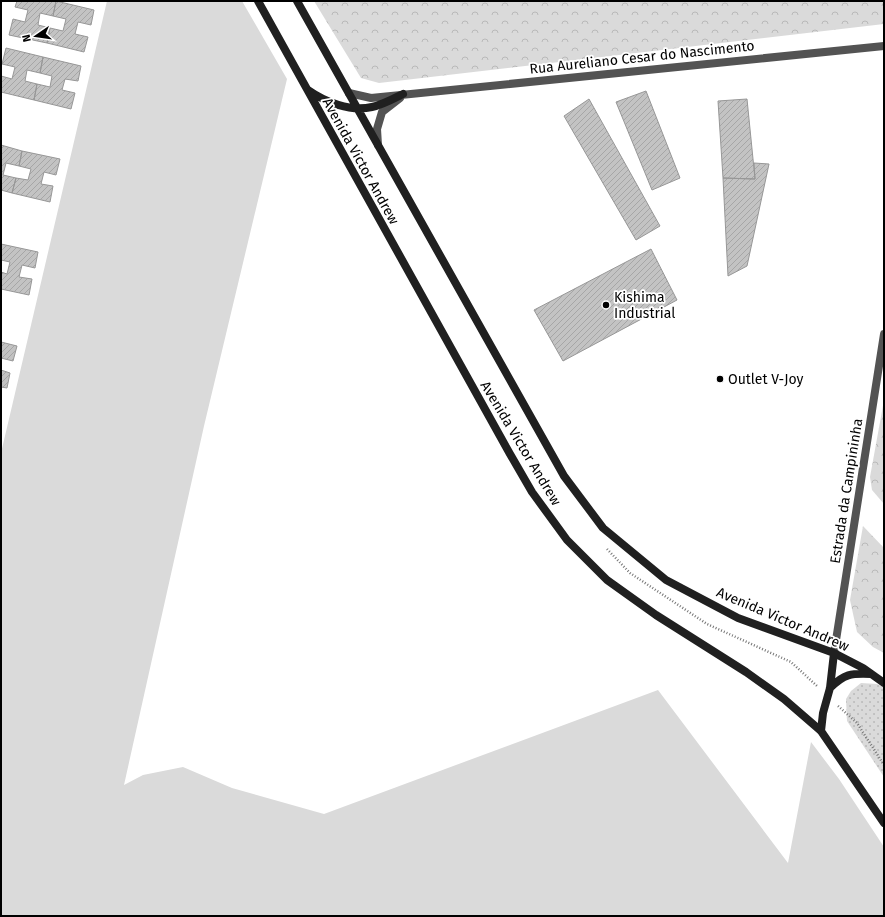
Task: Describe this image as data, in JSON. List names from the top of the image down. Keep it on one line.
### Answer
{"streets":{"main road":["Avenida Victor Andrew"],"street":["Rua Aureliano Cesar do Nascimento","Estrada da Campininha"]},"crossings":[["Rua Aureliano Cesar do Nascimento","Avenida Victor Andrew"],["Avenida Victor Andrew","Estrada da Campininha"]],"places":["Kishima Industrial","Outlet V-Joy"],"north":"left"}
